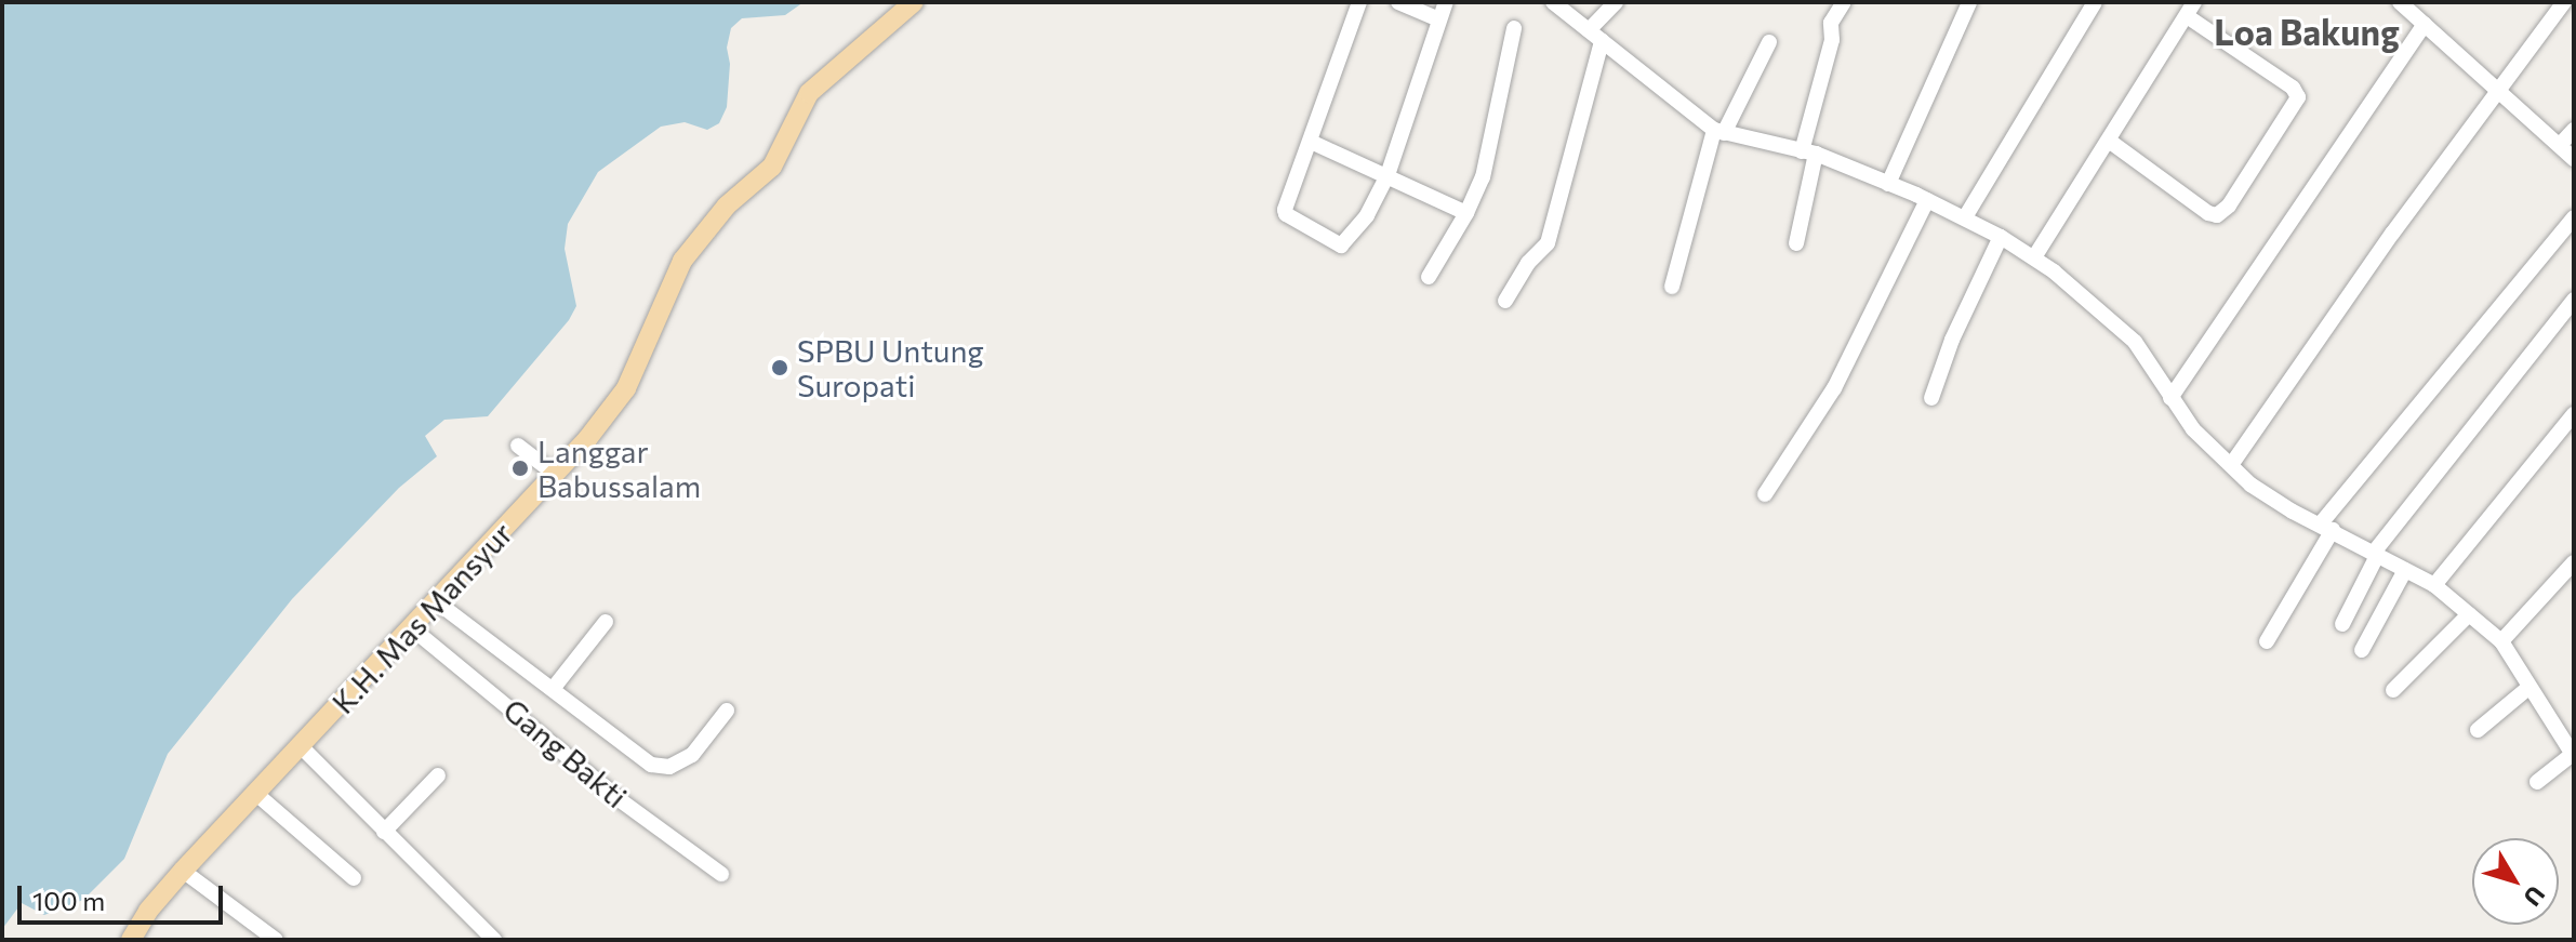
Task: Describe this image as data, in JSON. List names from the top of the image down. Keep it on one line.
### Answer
{"streets":{"main road":["K.H. Mas Mansyur"],"street":["Gang Bakti"]},"crossings":[["K.H. Mas Mansyur","Gang Bakti"]],"districts":["Loa Bakung"],"places":["SPBU Untung Suropati","Langgar Babussalam"],"scale_bar":"100 m","north":"bottom right"}
